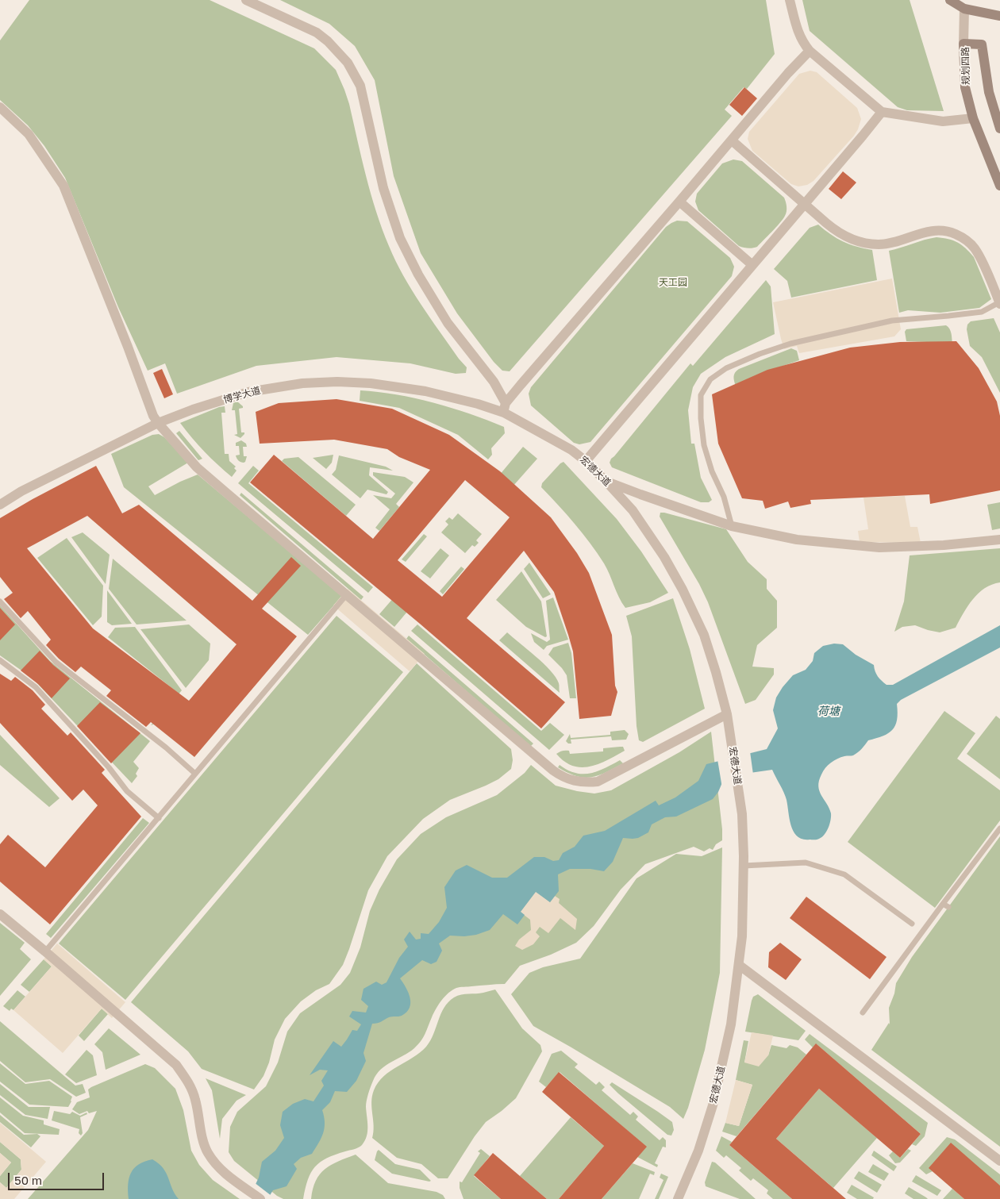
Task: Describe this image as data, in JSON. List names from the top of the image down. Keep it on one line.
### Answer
{"streets":{"main road":["规划四路"],"street":["博学大道","宏德大道"]},"crossings":[["博学大道","宏德大道"]],"water":["荷塘"],"parks":["天工园"],"scale_bar":"50 m"}
